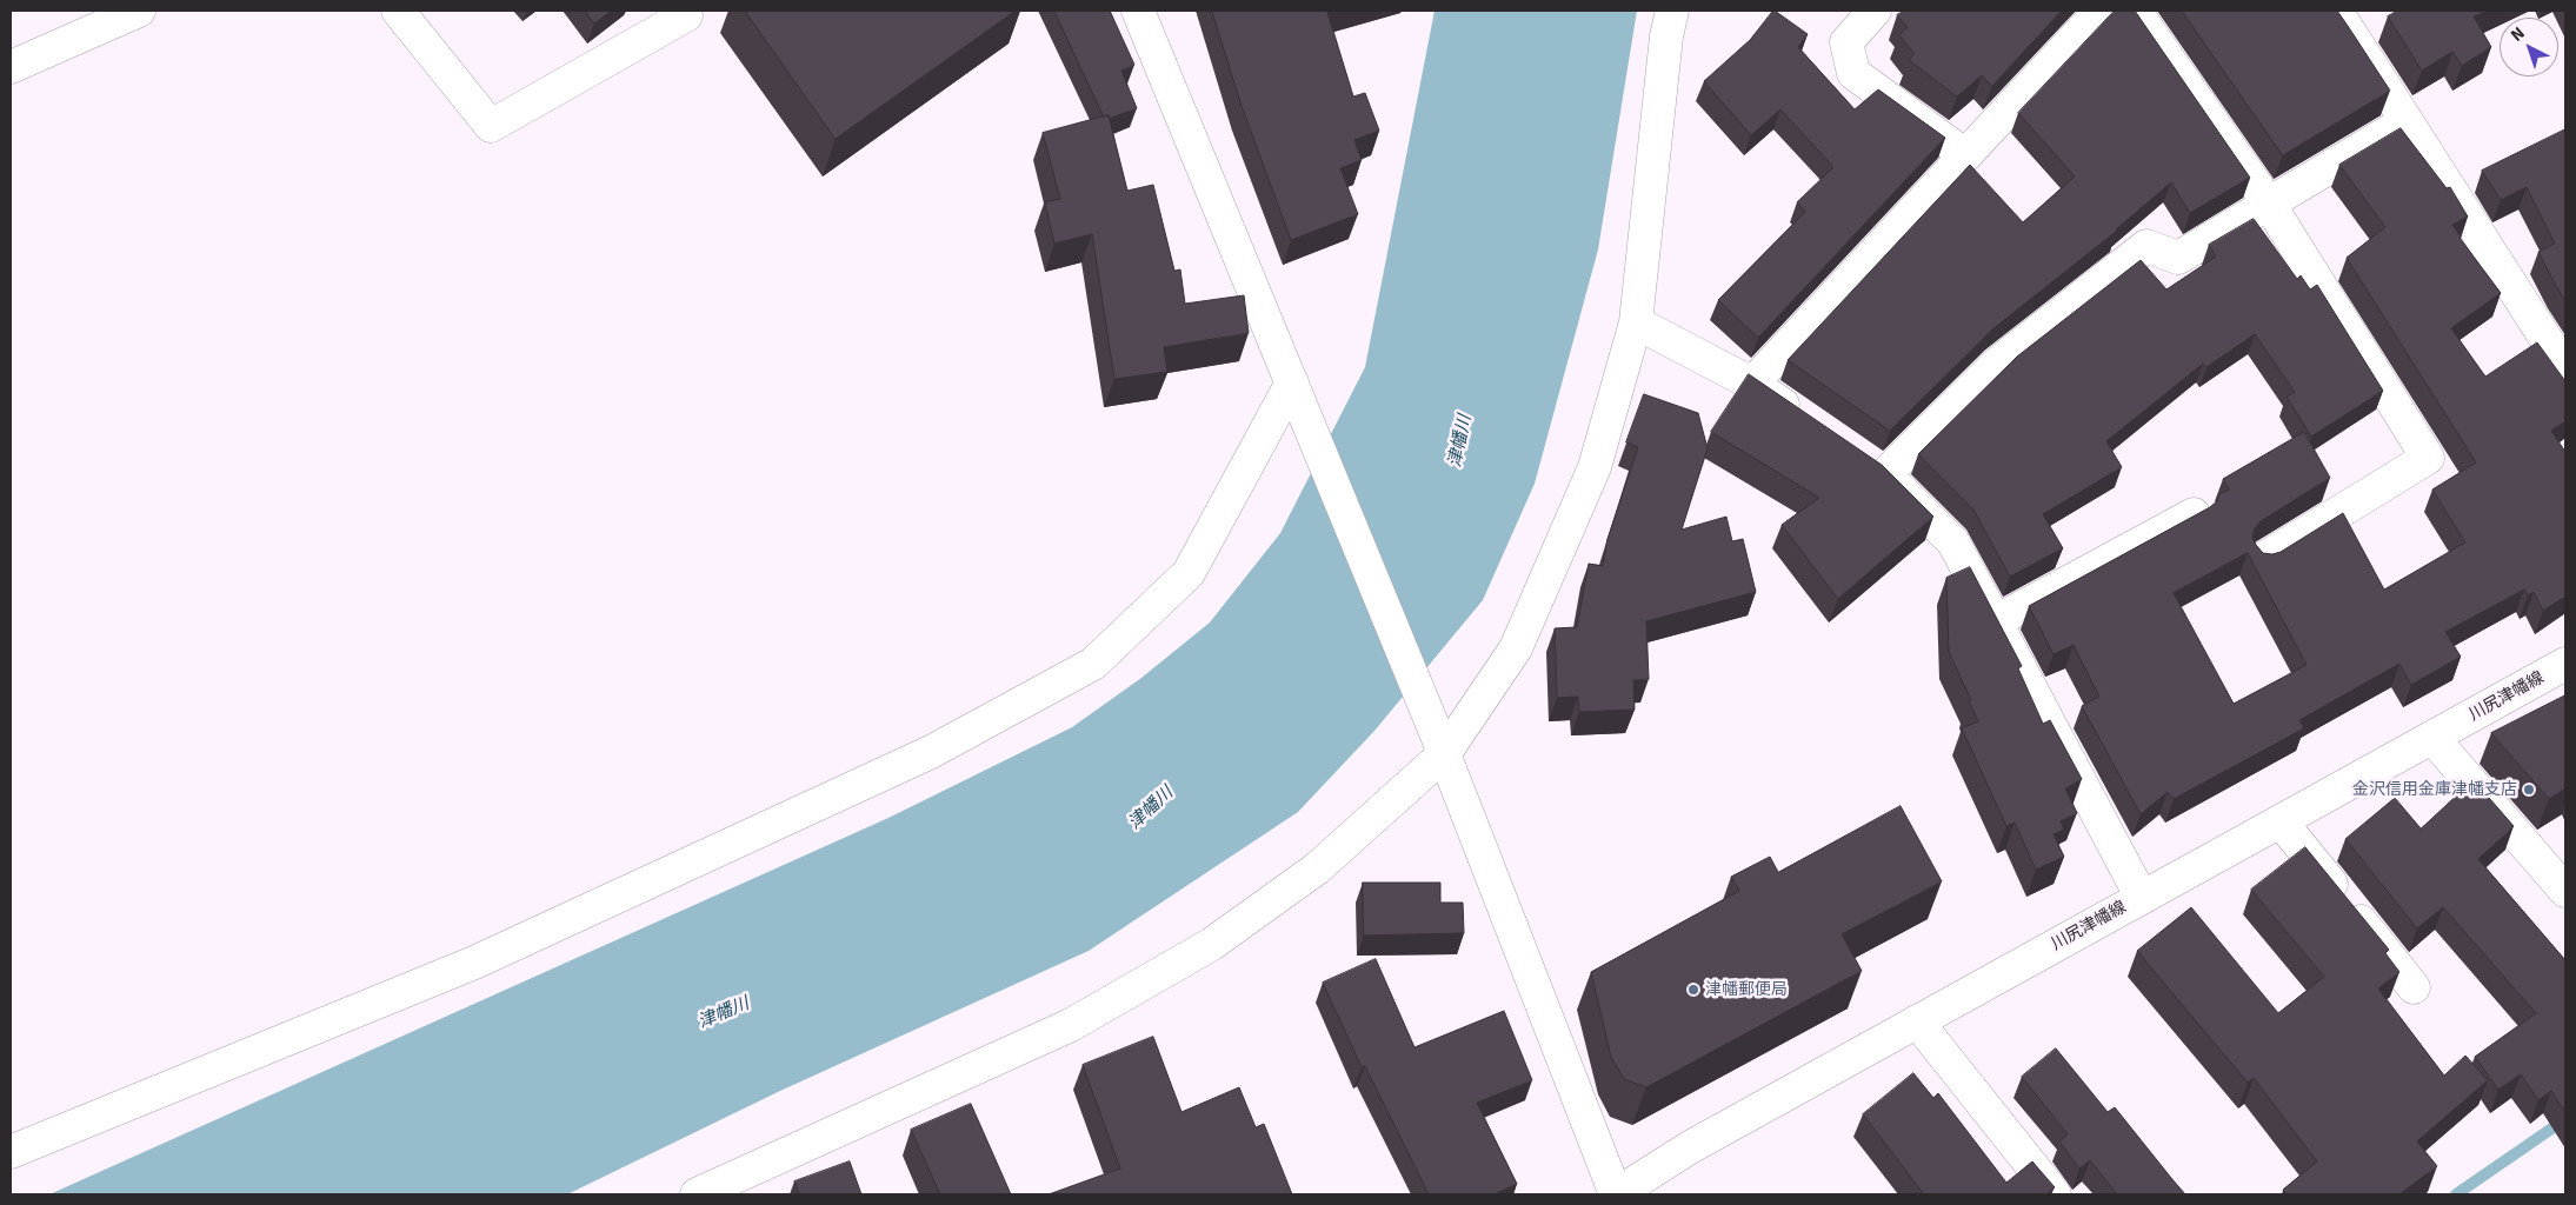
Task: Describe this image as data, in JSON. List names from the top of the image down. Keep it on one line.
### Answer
{"streets":{"street":["川尻津幡線"]},"water":["津幡川"],"places":["金沢信用金庫津幡支店","津幡郵便局"],"north":"top left"}
